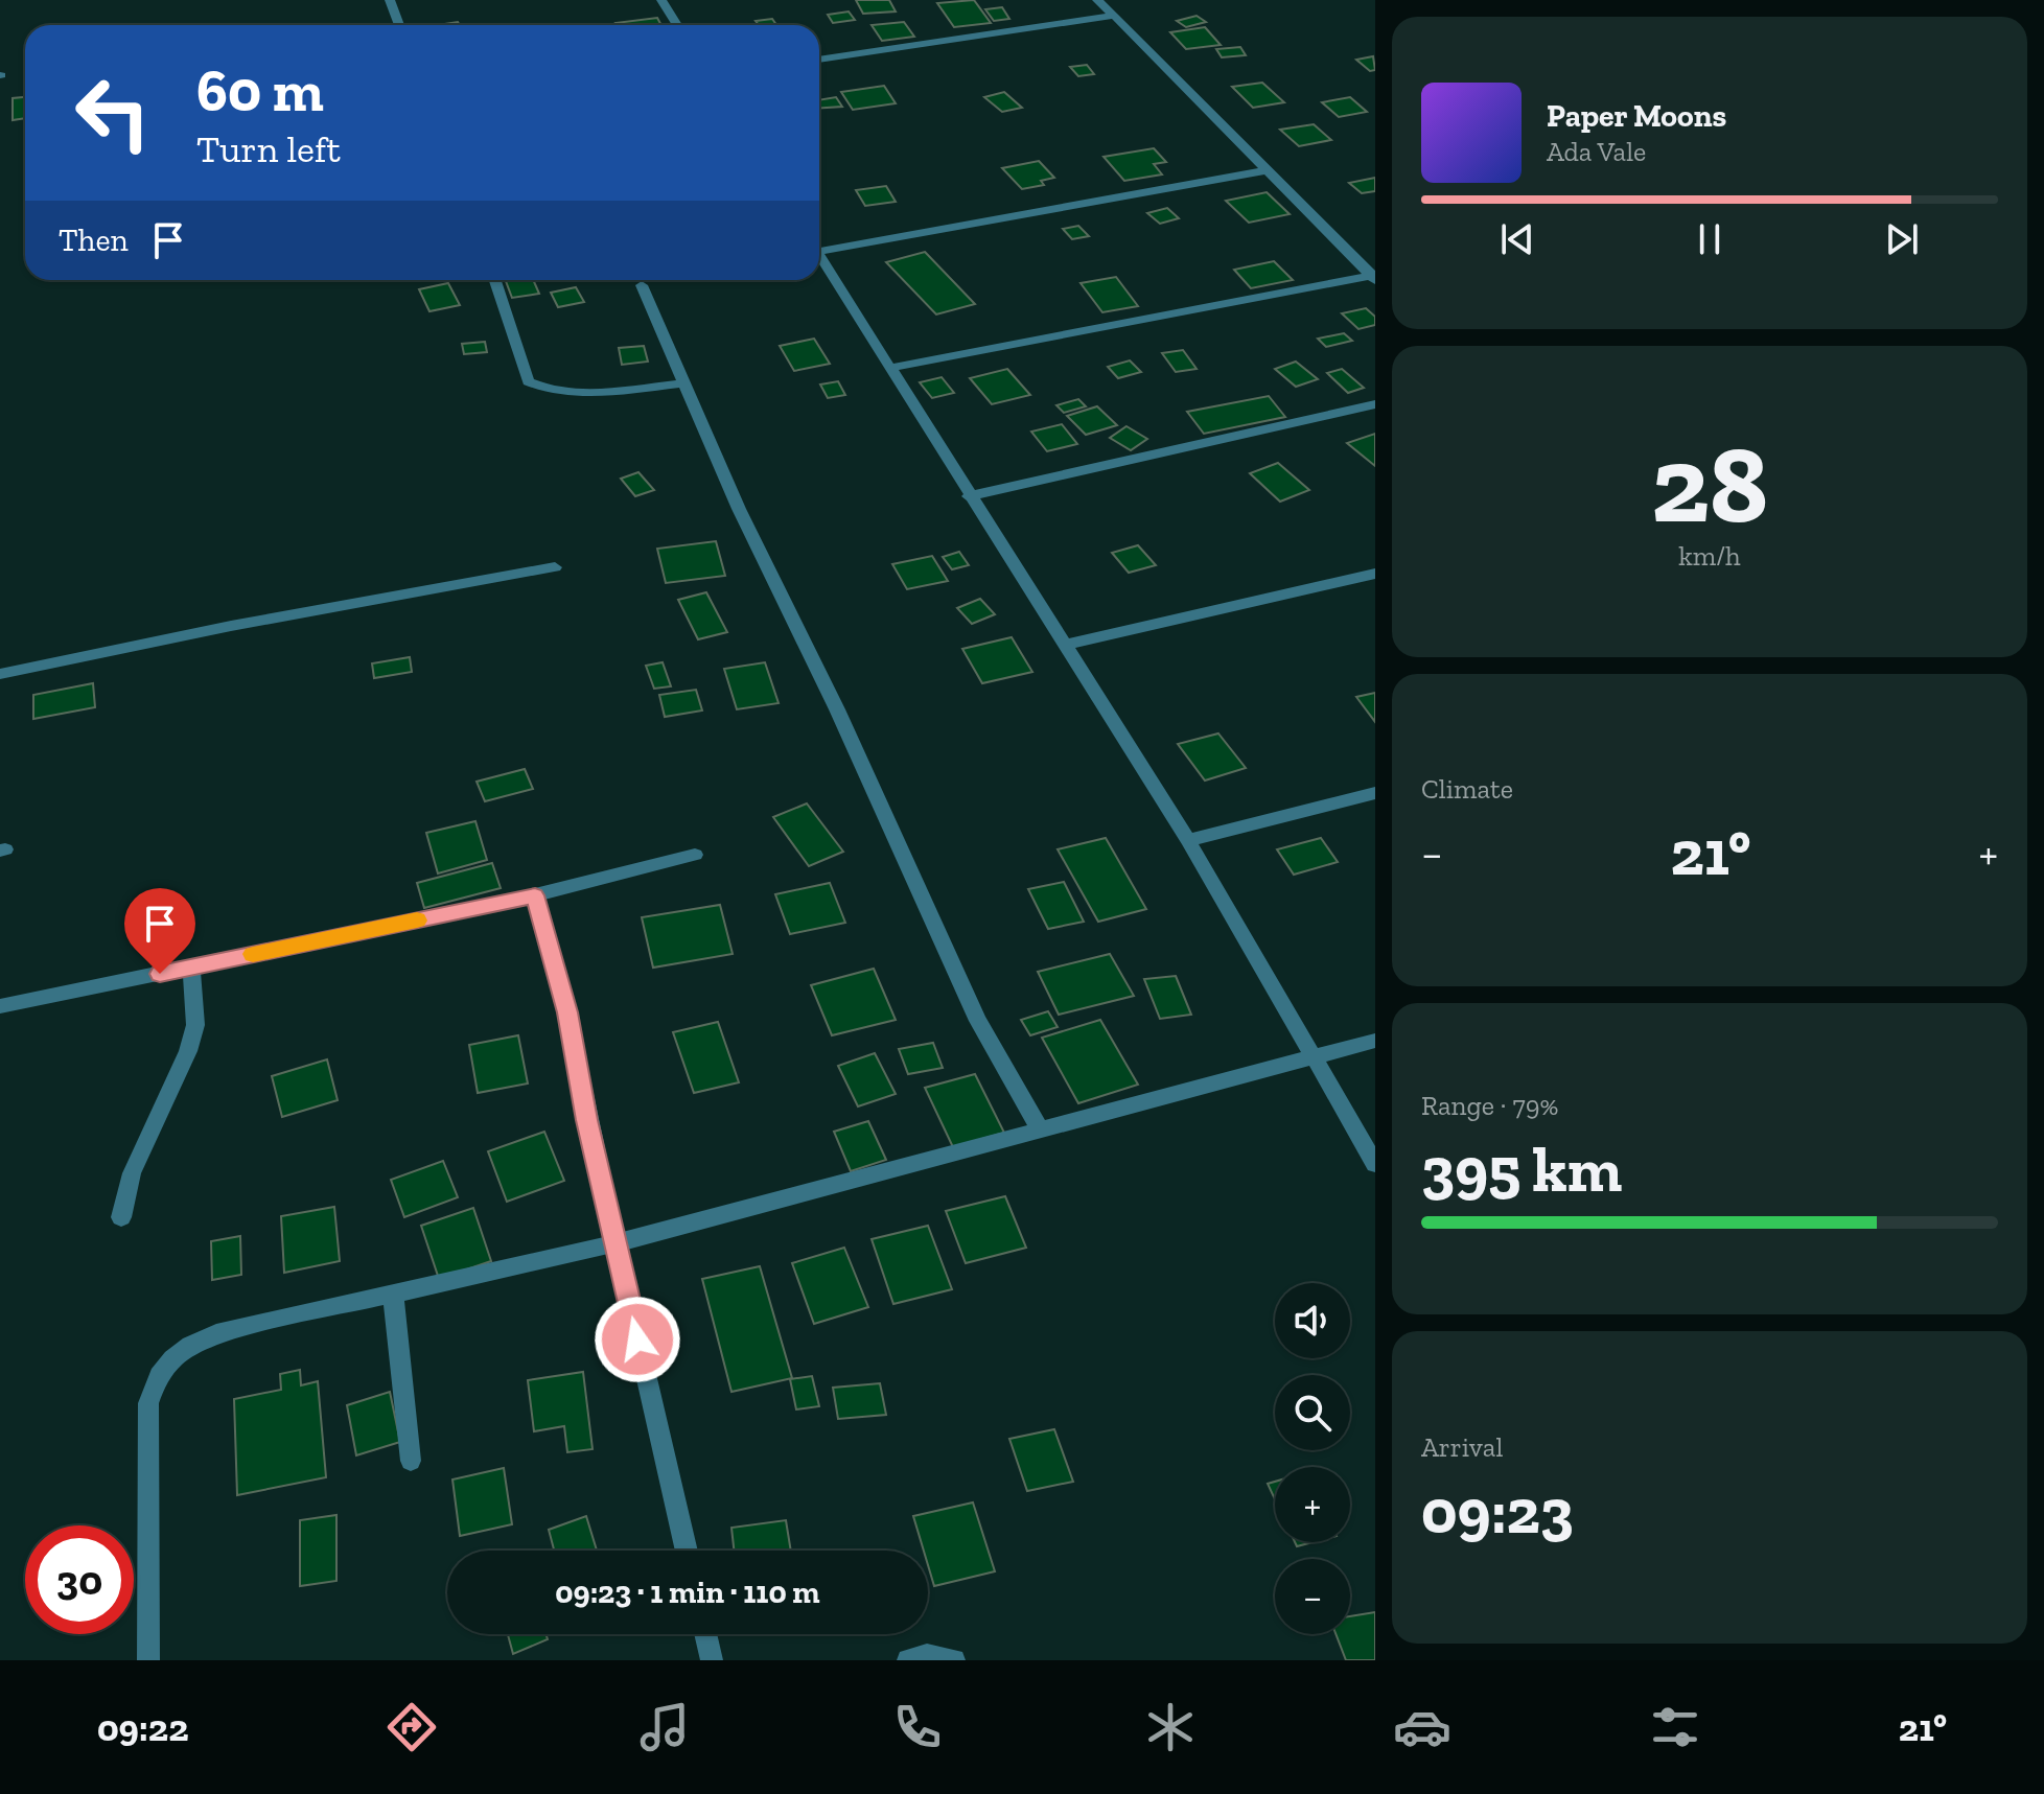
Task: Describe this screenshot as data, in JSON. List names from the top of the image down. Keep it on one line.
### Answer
{"page":{"turn":["60 m","Turn left"],"song":["Paper Moons","Ada Vale"],"then":"Then","tile":[["28","km/h"],"Climate",["Range · 79%","395 km"],["Arrival","09:23"]],"heat":["−","21°","+"],"map_buttons":["+","−"],"limit":"30","trip":"09:23 · 1 min · 110 m","tabs":["09:22","21°"]}}
